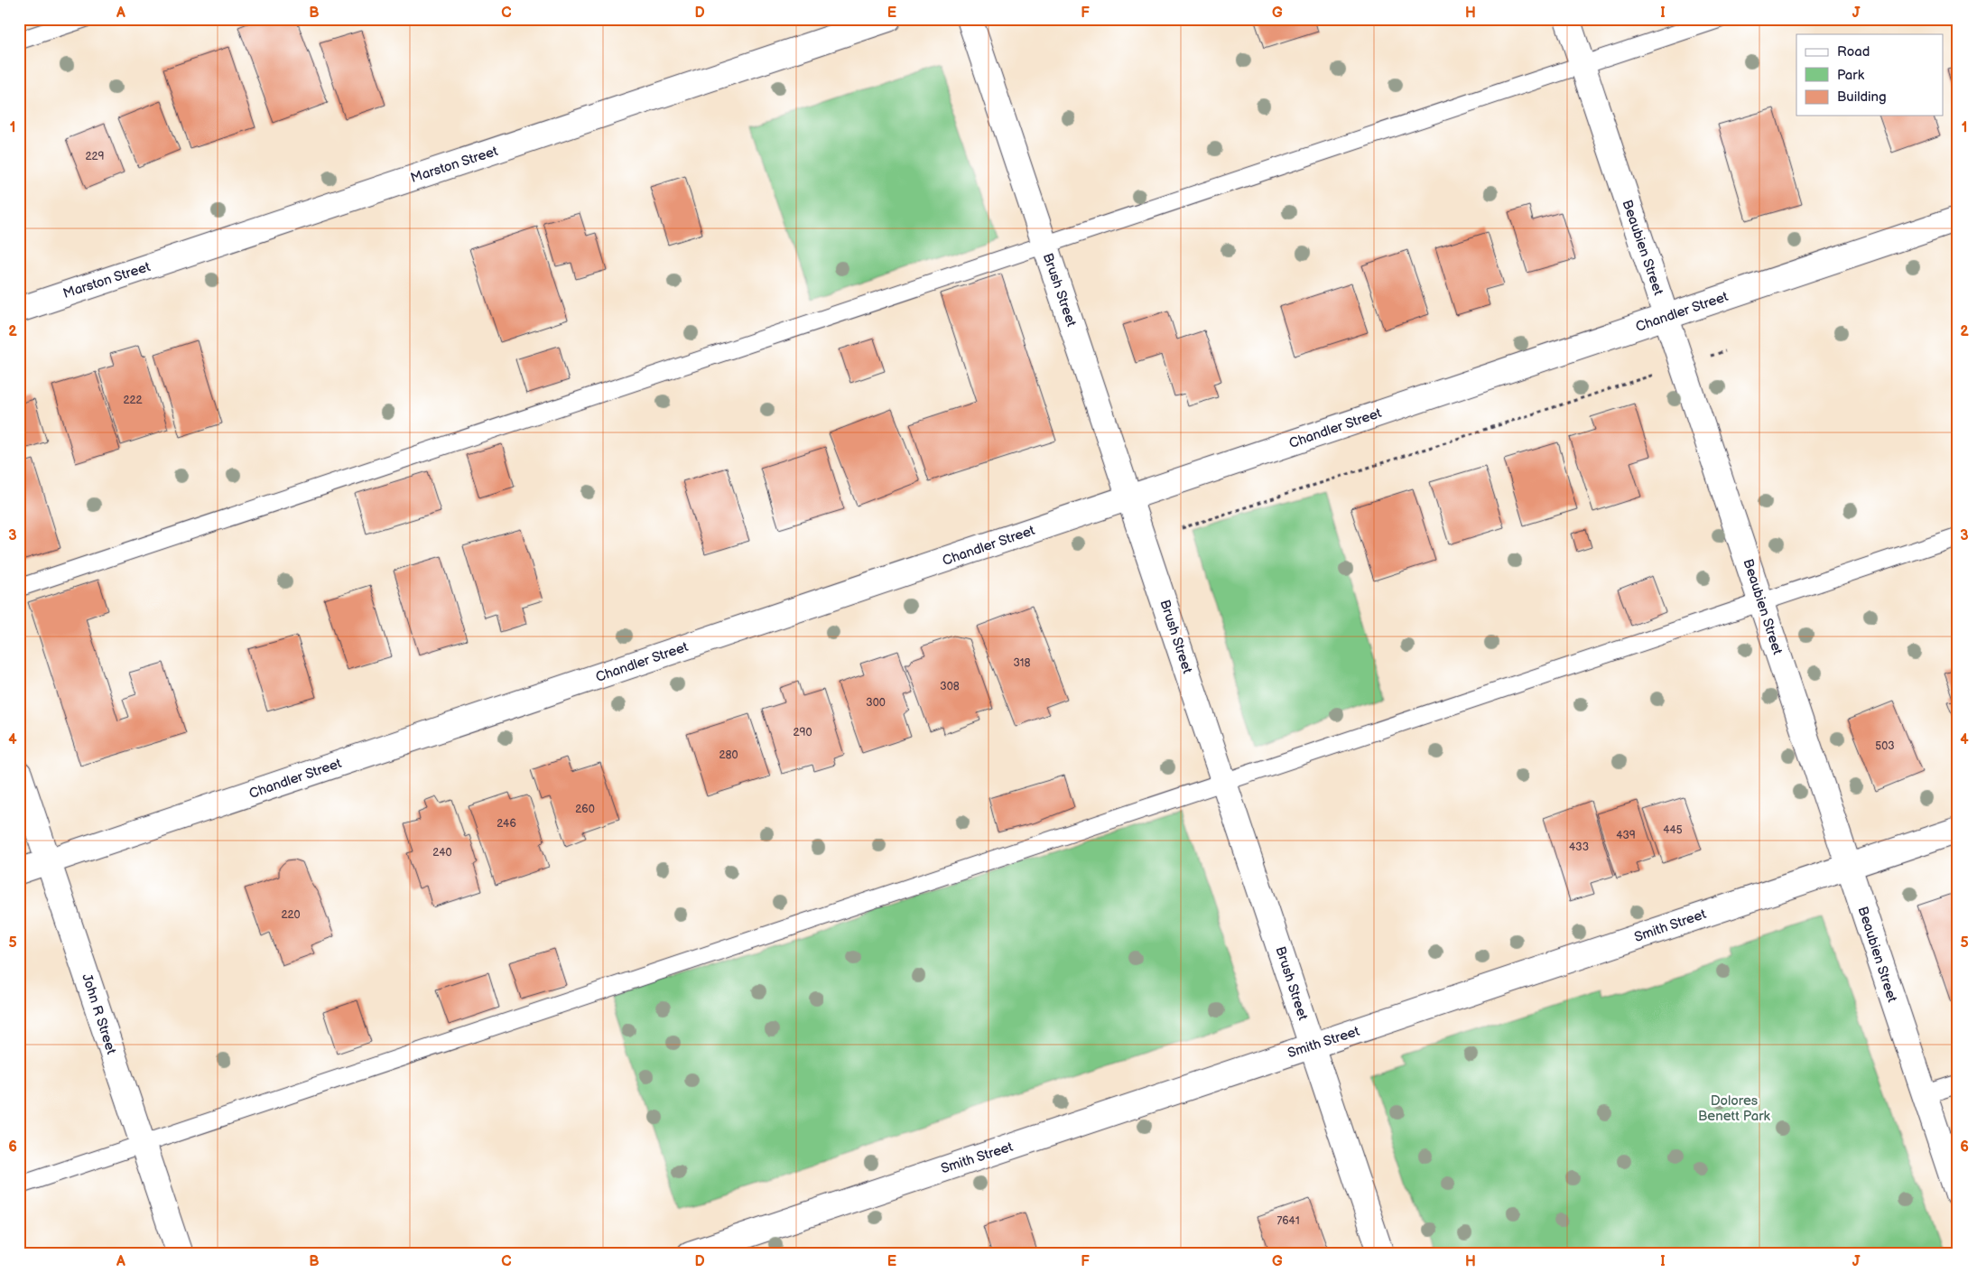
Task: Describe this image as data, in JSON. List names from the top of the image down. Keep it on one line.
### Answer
{"streets":{"street":["Marston Street","Beaubien Street","Brush Street","Chandler Street","Smith Street","John R Street"]},"crossings":[["Beaubien Street","Chandler Street"],["Beaubien Street","Smith Street"],["Brush Street","Chandler Street"],["Brush Street","Smith Street"],["Chandler Street","John R Street"]],"parks":["Dolores Benett Park"],"house_numbers":["229","222","318","308","300","290","503","280","260","246","445","439","433","240","220","7641"],"legend":["Road","Park","Building"],"grid":{"columns":["A","B","C","D","E","F","G","H","I","J"],"rows":["1","2","3","4","5","6"]}}
